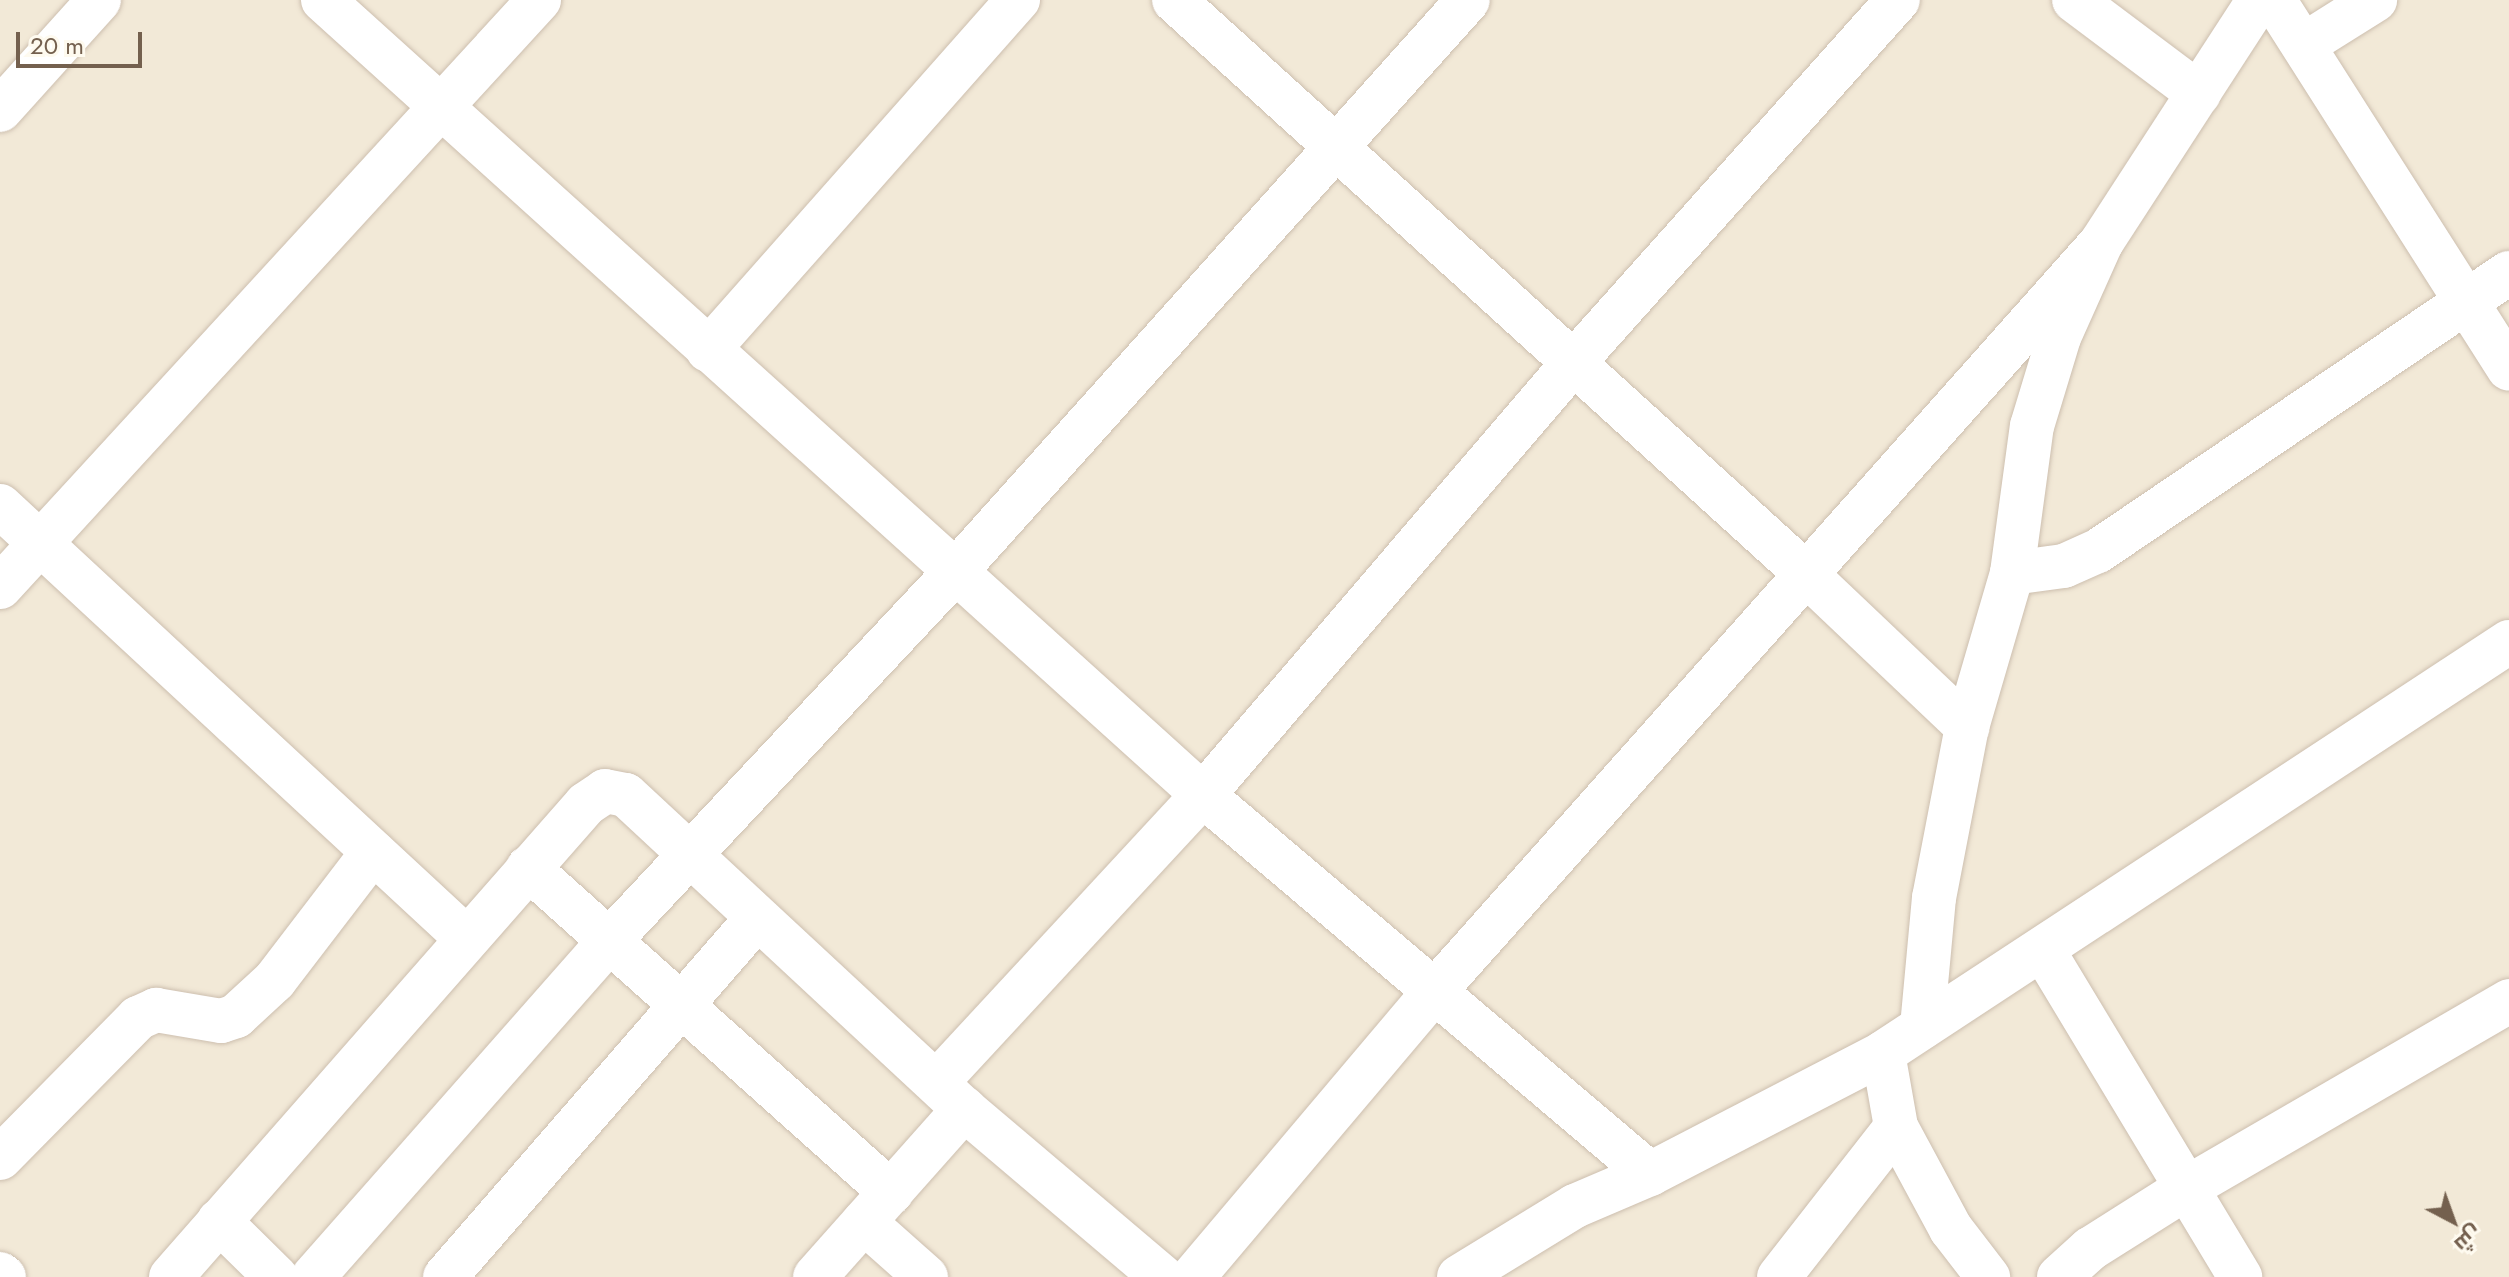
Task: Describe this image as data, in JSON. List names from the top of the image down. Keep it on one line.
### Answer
{"scale_bar":"20 m","north":"bottom right"}
